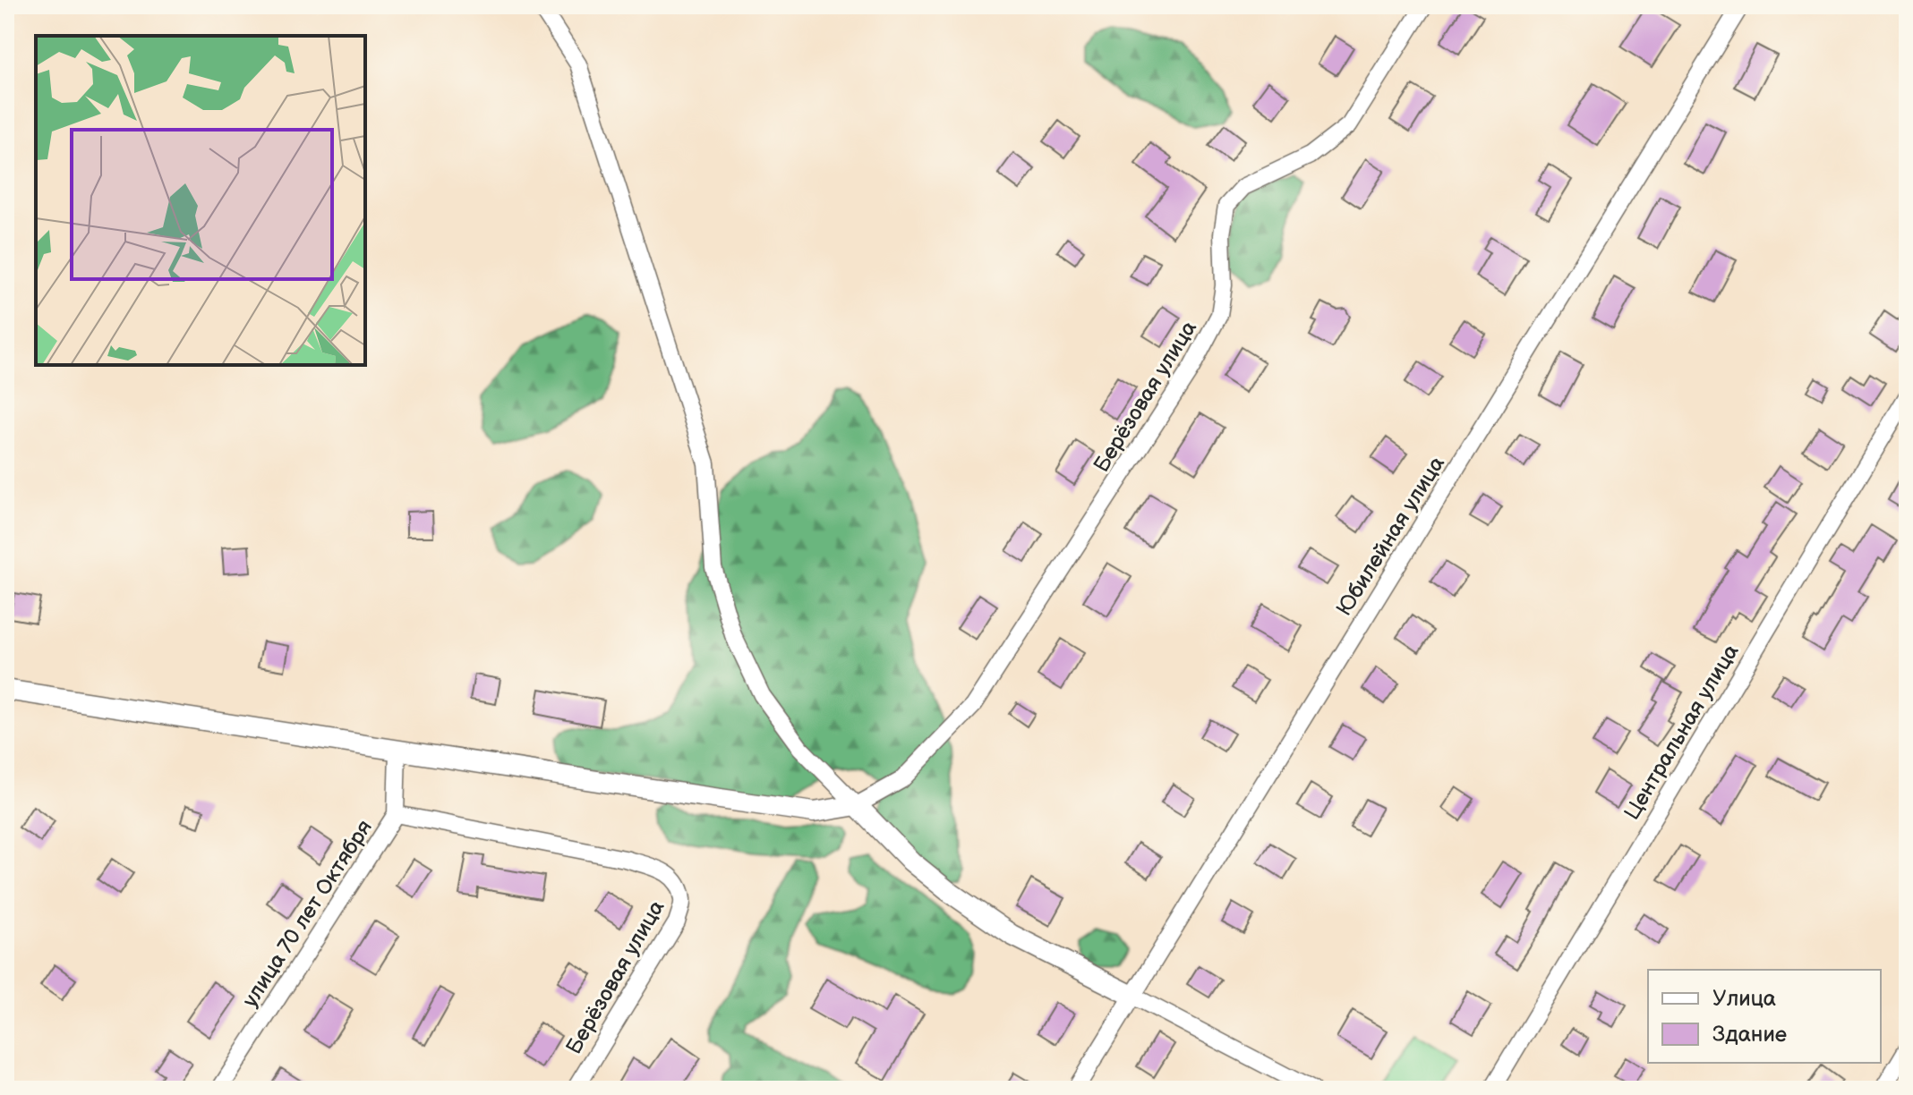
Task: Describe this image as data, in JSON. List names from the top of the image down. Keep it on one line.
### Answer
{"streets":{"street":["Берёзовая улица","Юбилейная улица","Центральная улица","улица 70 лет Октября"]},"crossings":[["Берёзовая улица","улица 70 лет Октября"]],"legend":["Улица","Здание"]}
